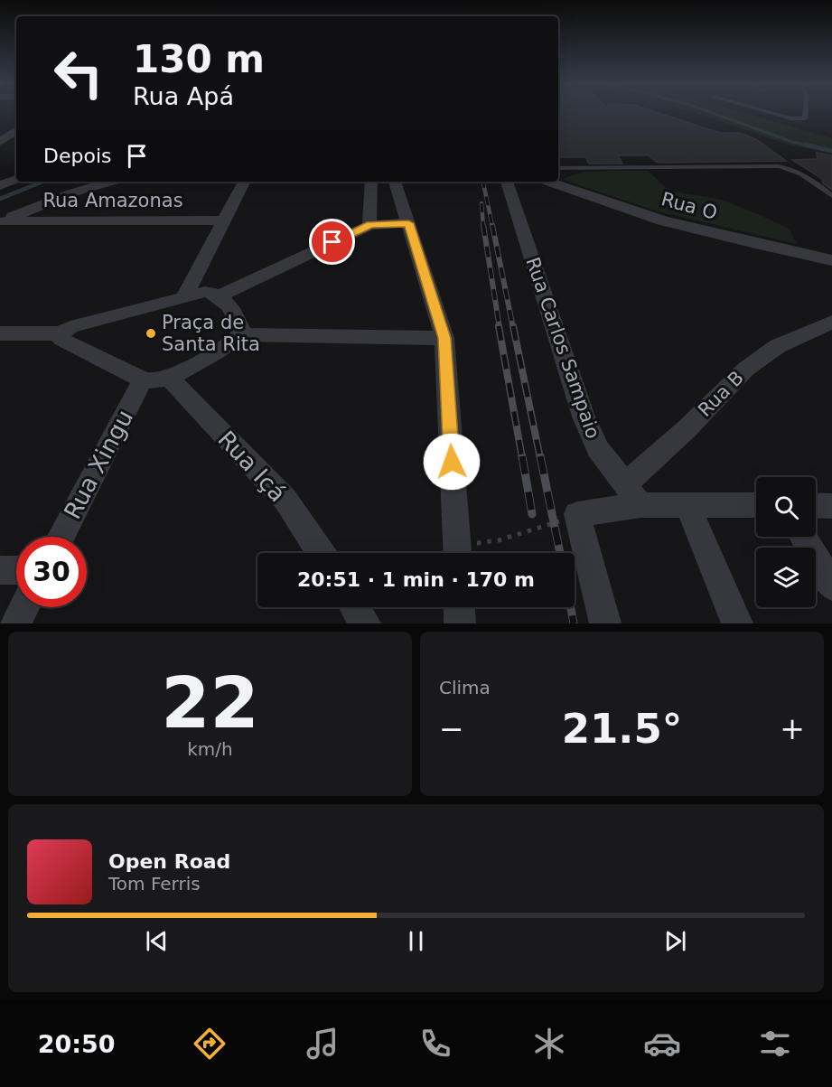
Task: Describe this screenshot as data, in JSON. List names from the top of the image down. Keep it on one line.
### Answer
{"streets":{"street":["Rua Amazonas","Rua O","Rua Carlos Sampaio","Rua B","Rua Xingu","Rua Içá"]},"crossings":[["Rua Carlos Sampaio","Rua B"]],"places":["Praça de Santa Rita"],"page":{"turn":["130 m","Rua Apá"],"then":"Depois","limit":"30","trip":"20:51 · 1 min · 170 m","tile":[["22","km/h"],"Clima"],"heat":["−","21.5°","+"],"song":["Open Road","Tom Ferris"],"tabs":"20:50"}}
